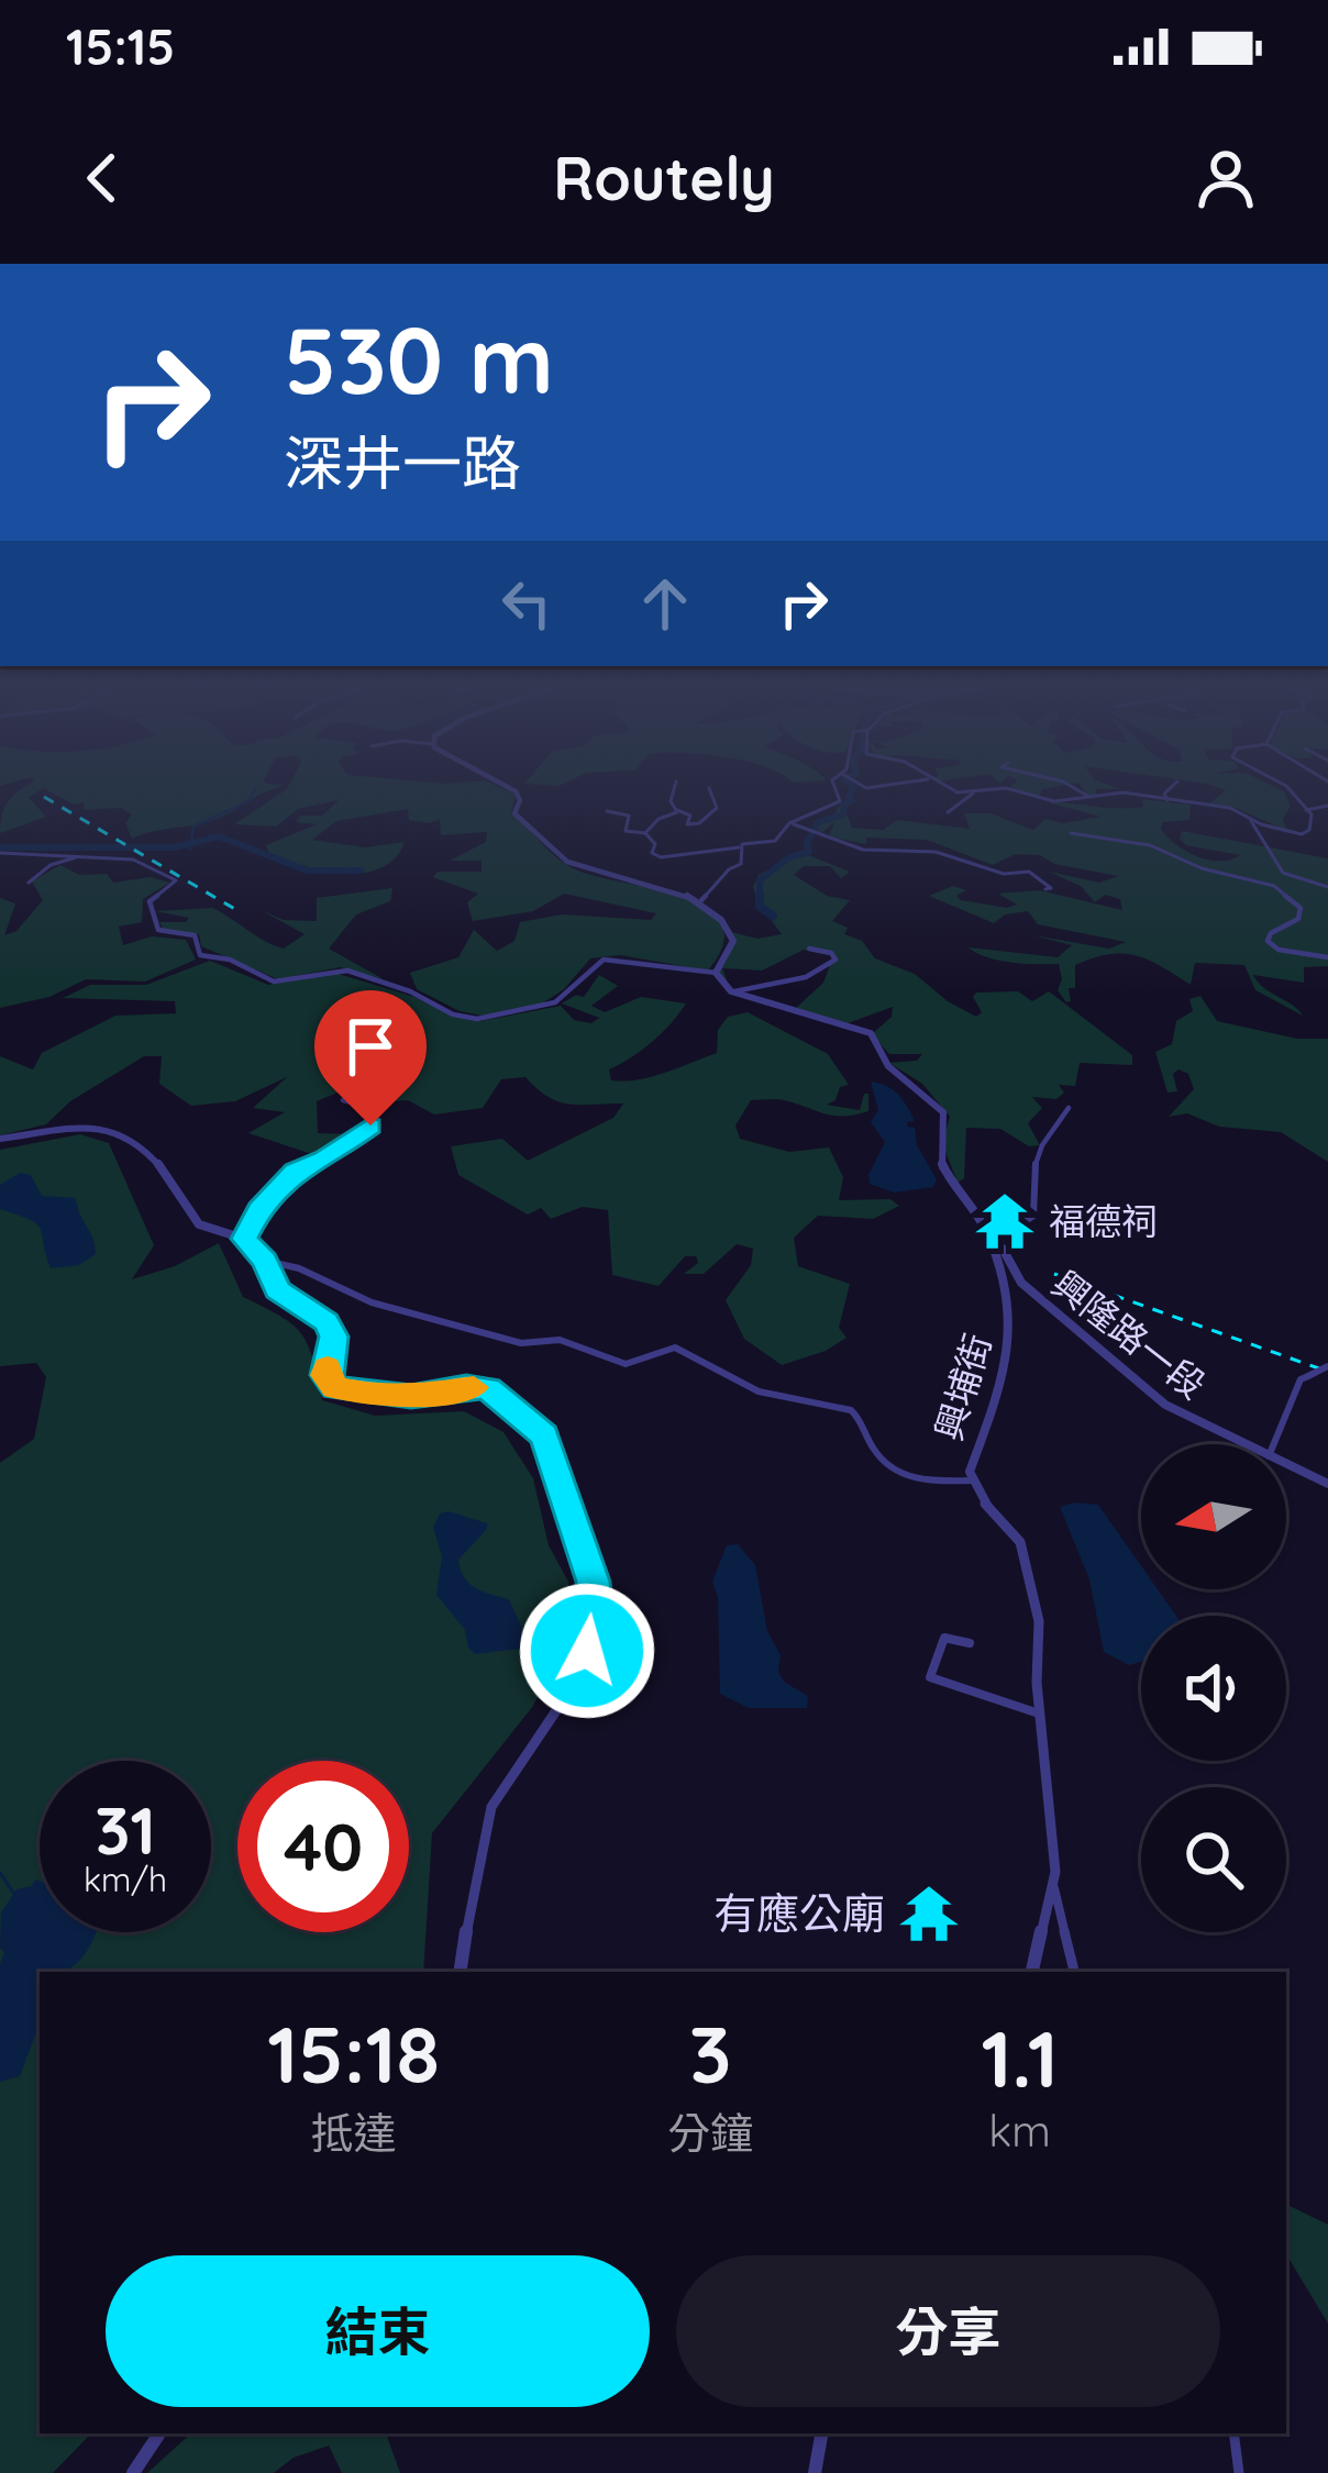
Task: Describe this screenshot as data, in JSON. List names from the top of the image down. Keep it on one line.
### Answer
{"streets":{"street":["興隆路一段","興埔街"]},"crossings":[["興隆路一段","興埔街"]],"places":{"temple":["福德祠","有應公廟"]},"north":"left","page":{"status":"15:15","header":"Routely","turn":["530 m","深井一路"],"speed":"31 km/h","limit":"40","eta":["15:18","抵達","3","分鐘","1.1","km"],"buttons":["結束","分享"]}}
